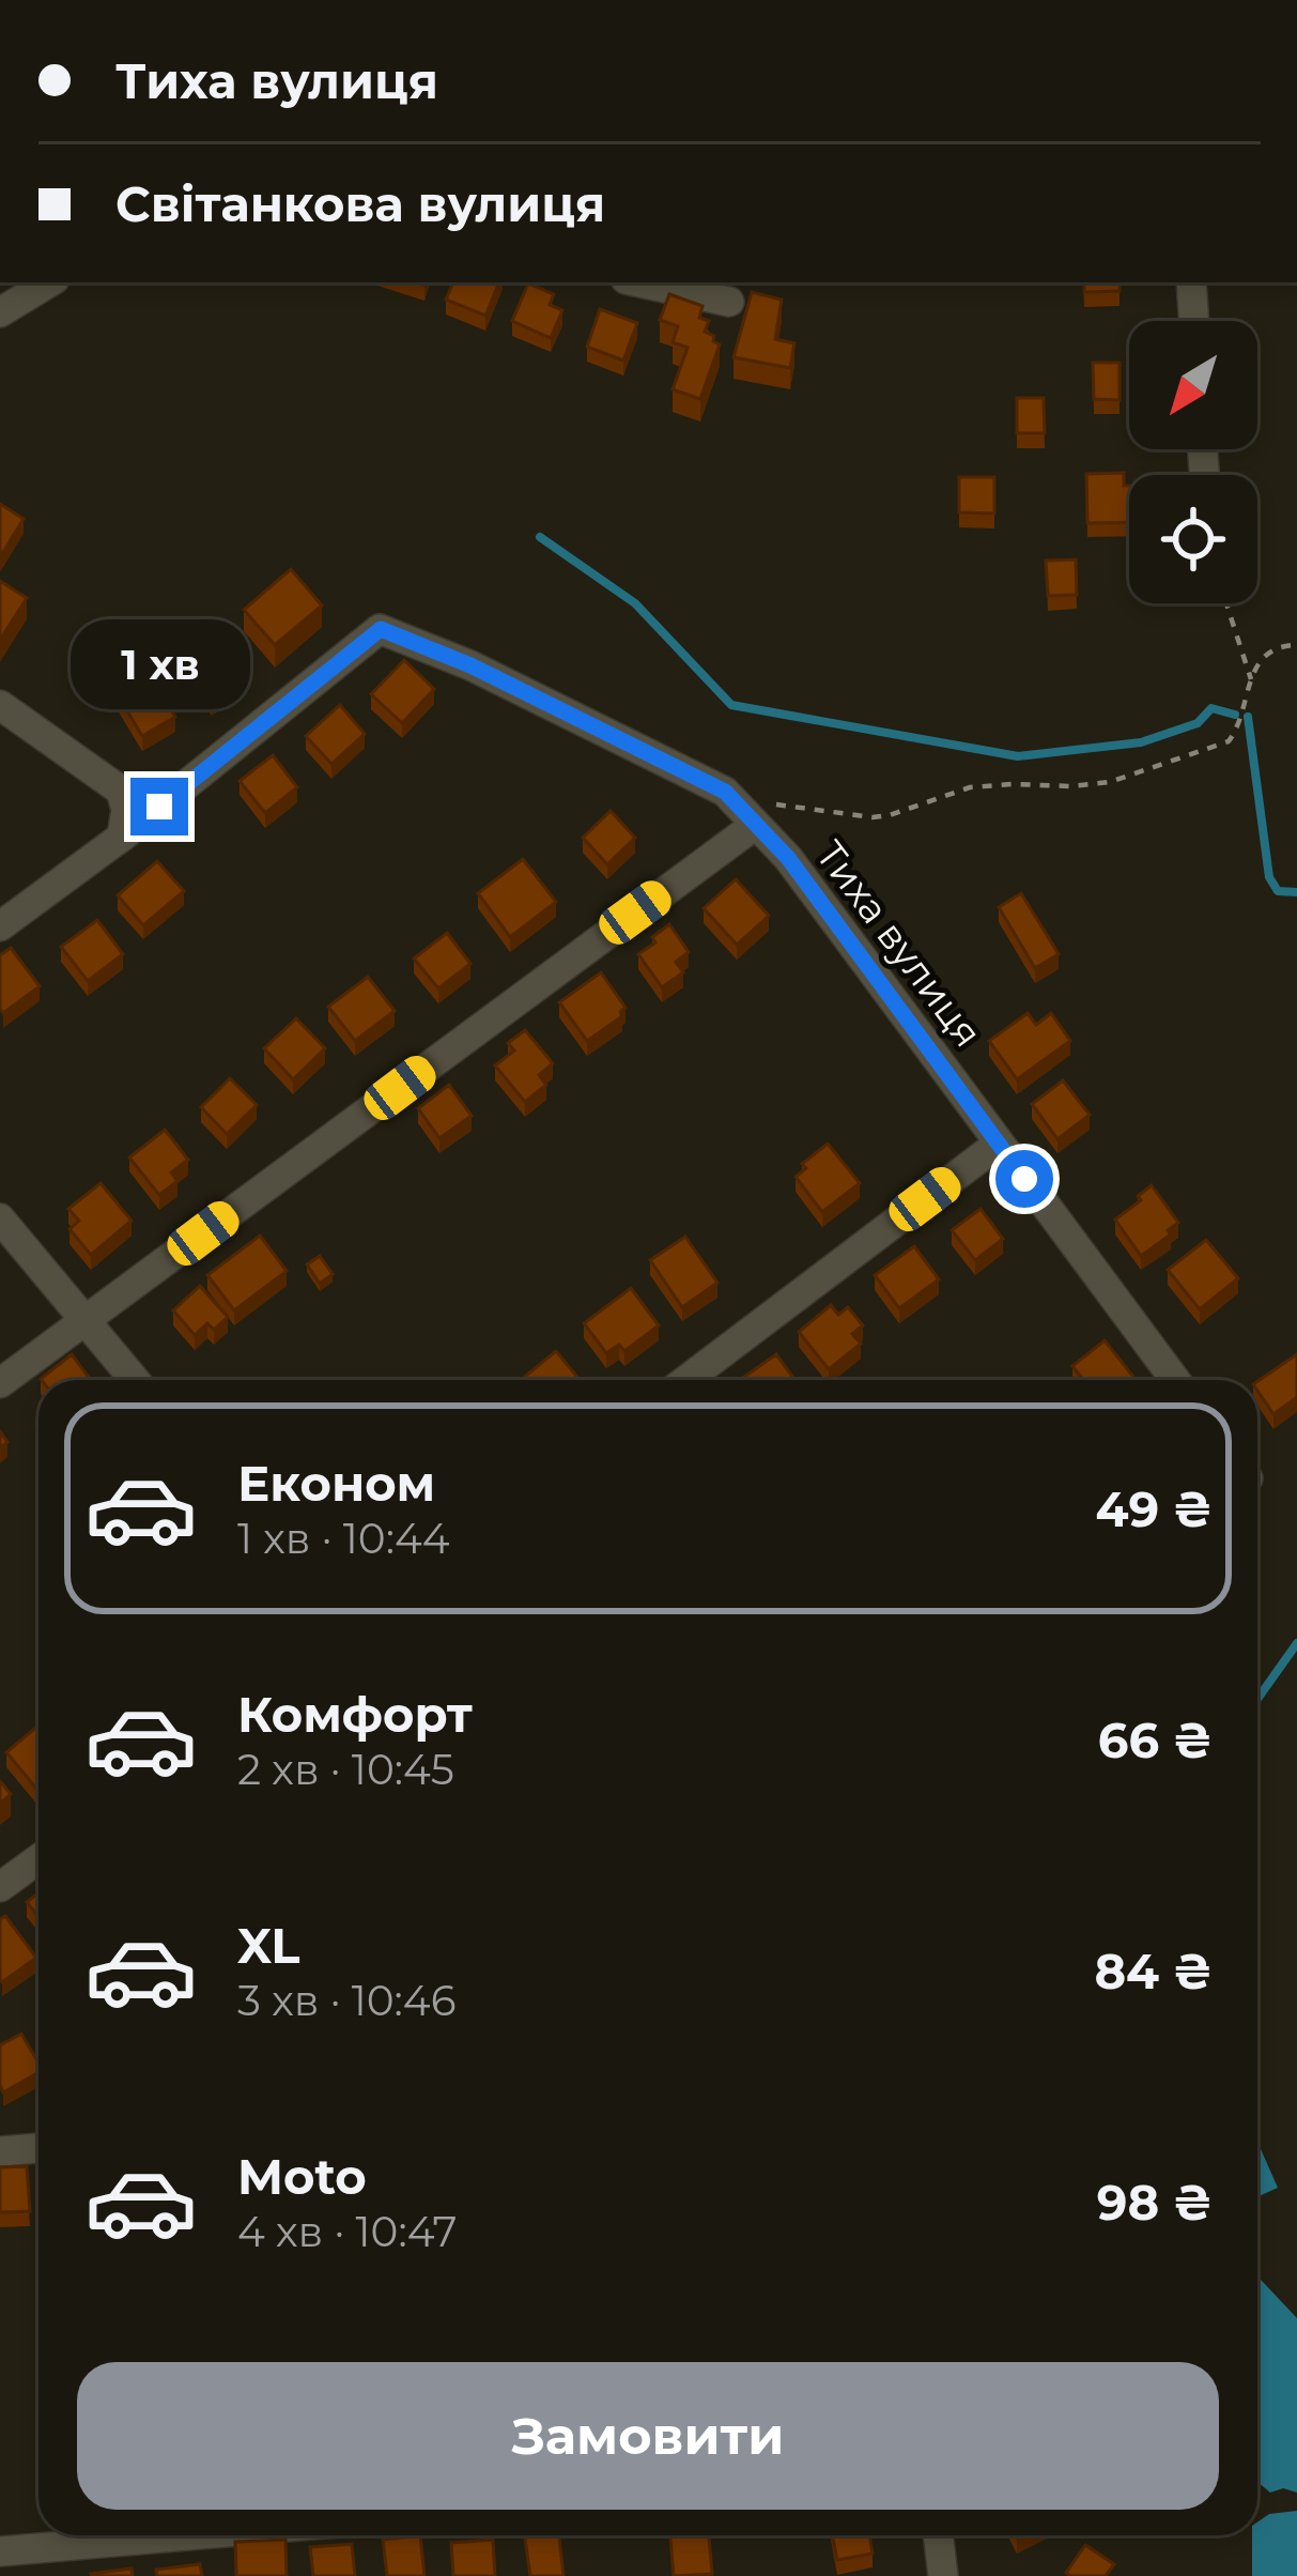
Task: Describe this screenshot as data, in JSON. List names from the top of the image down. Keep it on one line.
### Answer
{"streets":{"street":["Тиха вулиця"]},"north":"bottom left","page":{"banner":["Тиха вулиця","Світанкова вулиця"],"bubble":"1 хв","list":[{"name":"Економ","note":"1 хв · 10:44","value":"49 ₴"},{"name":"Комфорт","note":"2 хв · 10:45","value":"66 ₴"},{"name":"XL","note":"3 хв · 10:46","value":"84 ₴"},{"name":"Moto","note":"4 хв · 10:47","value":"98 ₴"}],"buttons":"Замовити"}}
